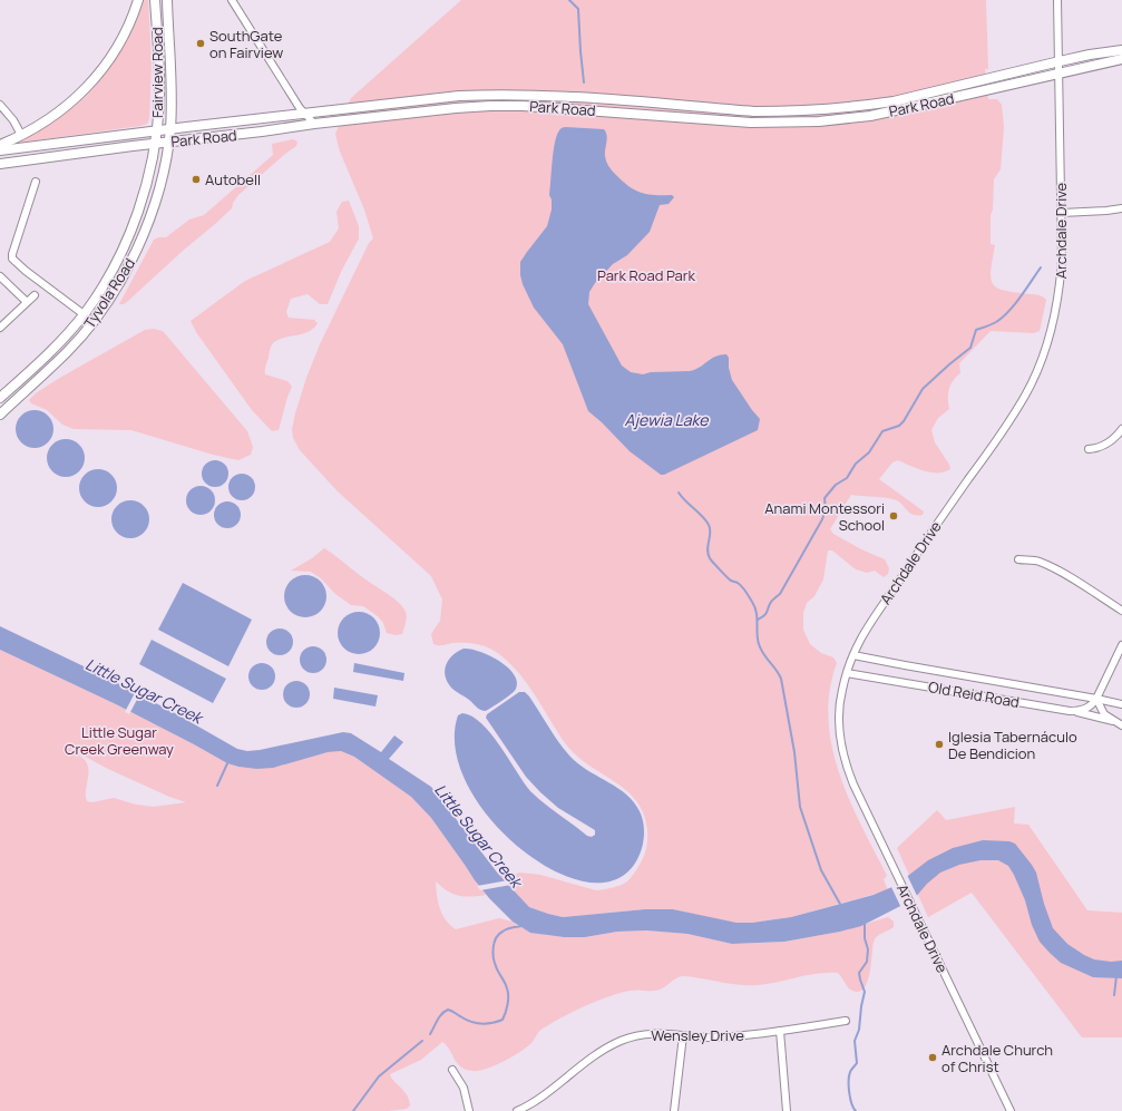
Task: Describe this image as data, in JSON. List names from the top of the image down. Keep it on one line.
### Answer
{"streets":{"main road":["Fairview Road","Park Road","Tyvola Road"],"street":["Archdale Drive","Old Reid Road","Wensley Drive"]},"crossings":[["Fairview Road","Park Road"],["Fairview Road","Tyvola Road"],["Park Road","Archdale Drive"],["Park Road","Tyvola Road"],["Archdale Drive","Old Reid Road"]],"water":["Ajewia Lake","Little Sugar Creek"],"parks":["Park Road Park","Little Sugar Creek Greenway"],"places":["SouthGate on Fairview","Autobell","Anami Montessori School","Iglesia Tabernáculo De Bendicion","Archdale Church of Christ"]}
